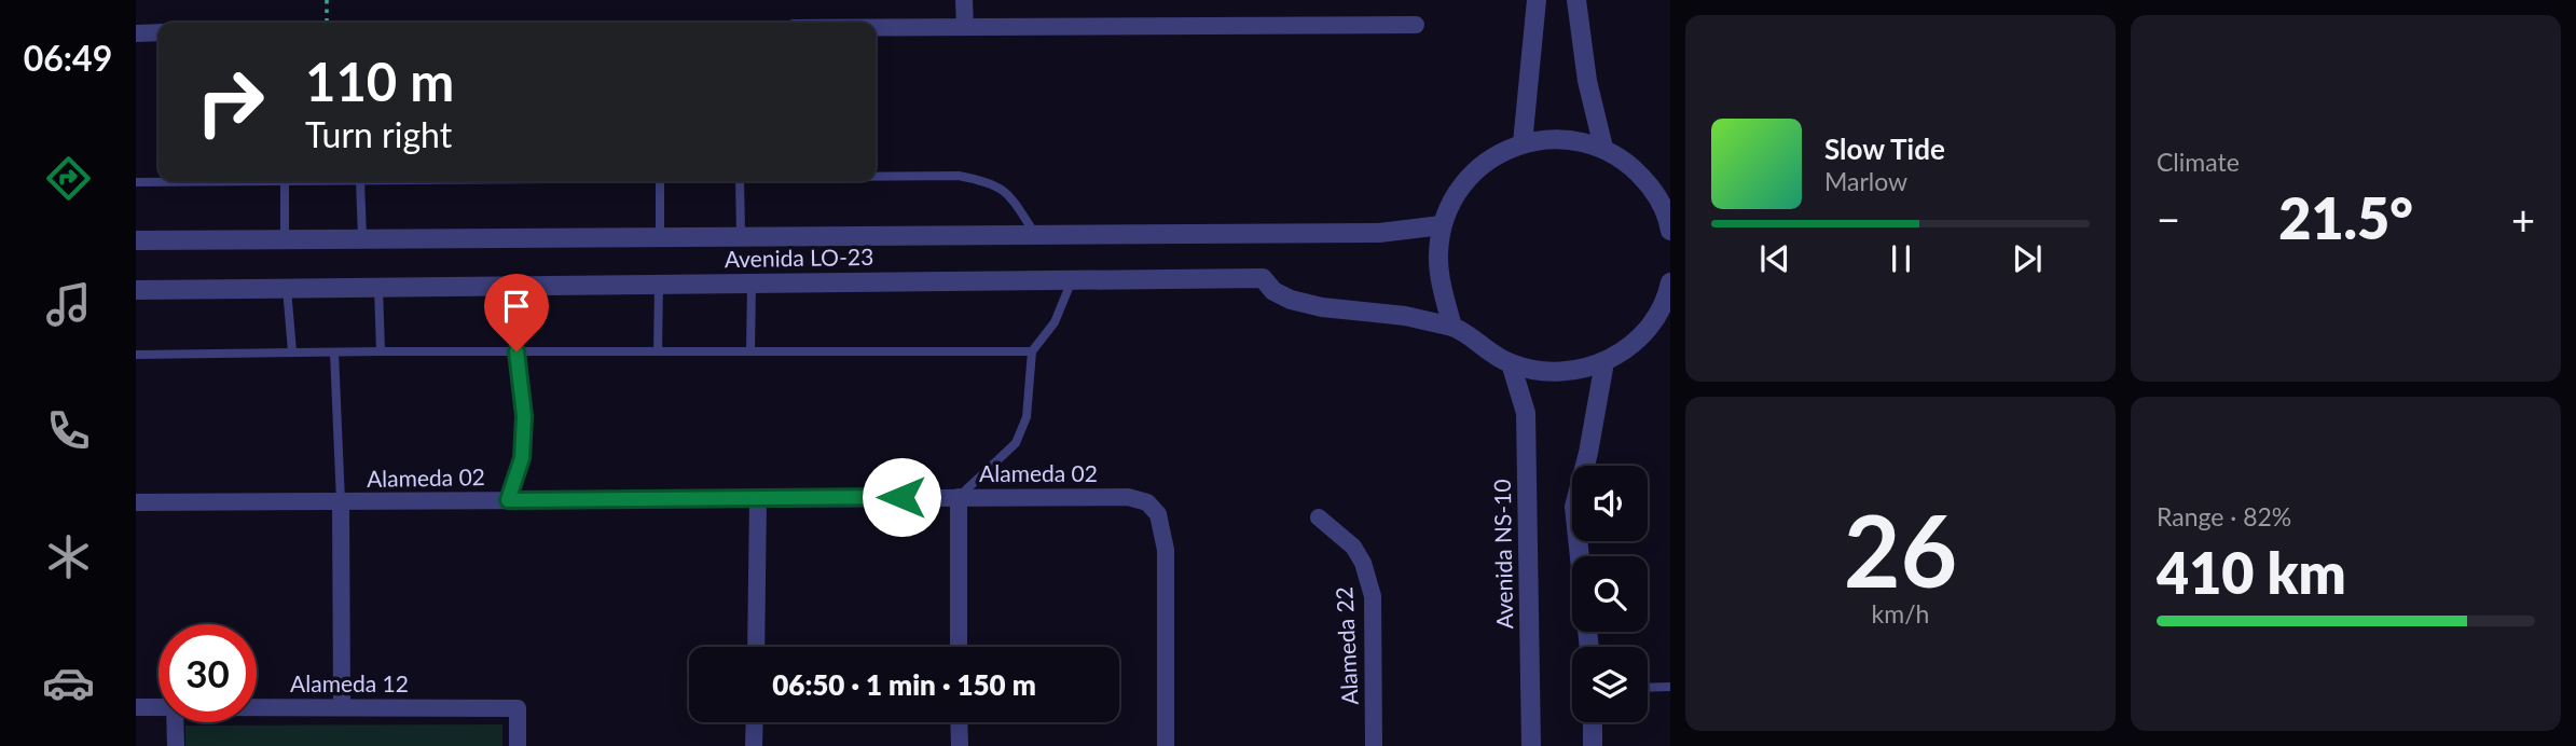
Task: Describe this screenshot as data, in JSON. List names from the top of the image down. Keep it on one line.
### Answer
{"streets":{"street":["Avenida LO-23","Alameda 02","Avenida NS-10","Alameda 22","Alameda 12"]},"page":{"tabs":"06:49","tile":["Climate",["26","km/h"],["Range · 82%","410 km"]],"turn":["110 m","Turn right"],"song":["Slow Tide","Marlow"],"heat":["−","21.5°","+"],"limit":"30","trip":"06:50 · 1 min · 150 m"}}
